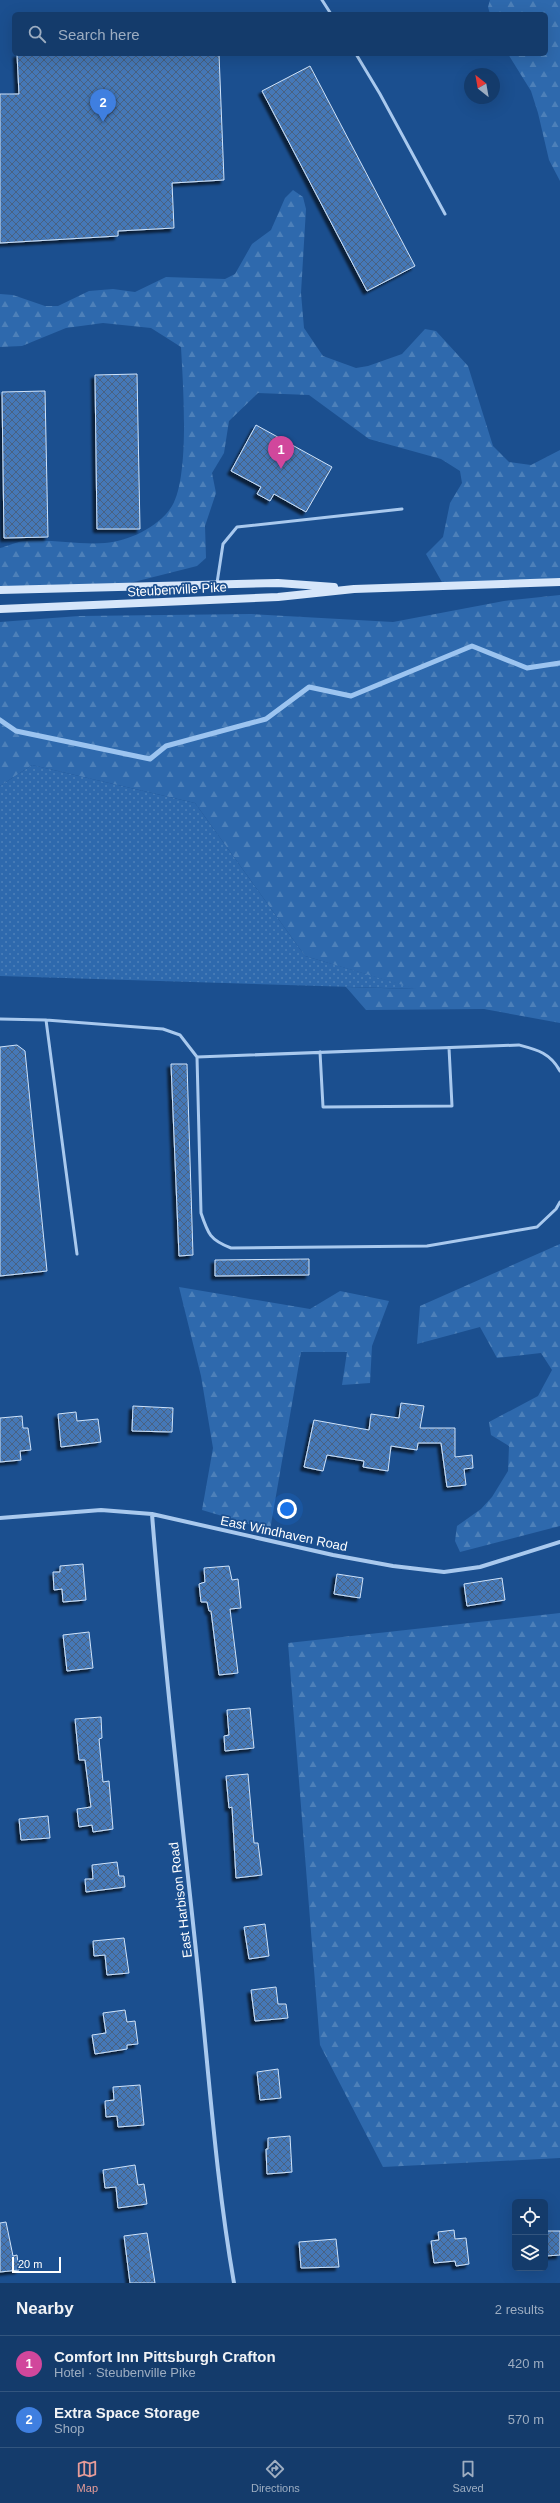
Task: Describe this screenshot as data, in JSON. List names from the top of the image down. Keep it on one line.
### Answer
{"streets":{"main road":["Steubenville Pike"],"street":["East Windhaven Road","East Harbison Road"]},"crossings":[["East Windhaven Road","East Harbison Road"]],"scale_bar":"20 m","north":"top left","page":{"search":"Search here","pins":["2","1"],"scale":"20 m","heading":["Nearby","2 results"],"list":[{"mark":"1","name":"Comfort Inn Pittsburgh Crafton","note":"Hotel · Steubenville Pike","value":"420 m"},{"mark":"2","name":"Extra Space Storage","note":"Shop","value":"570 m"}],"nav":["Map","Directions","Saved"]}}
